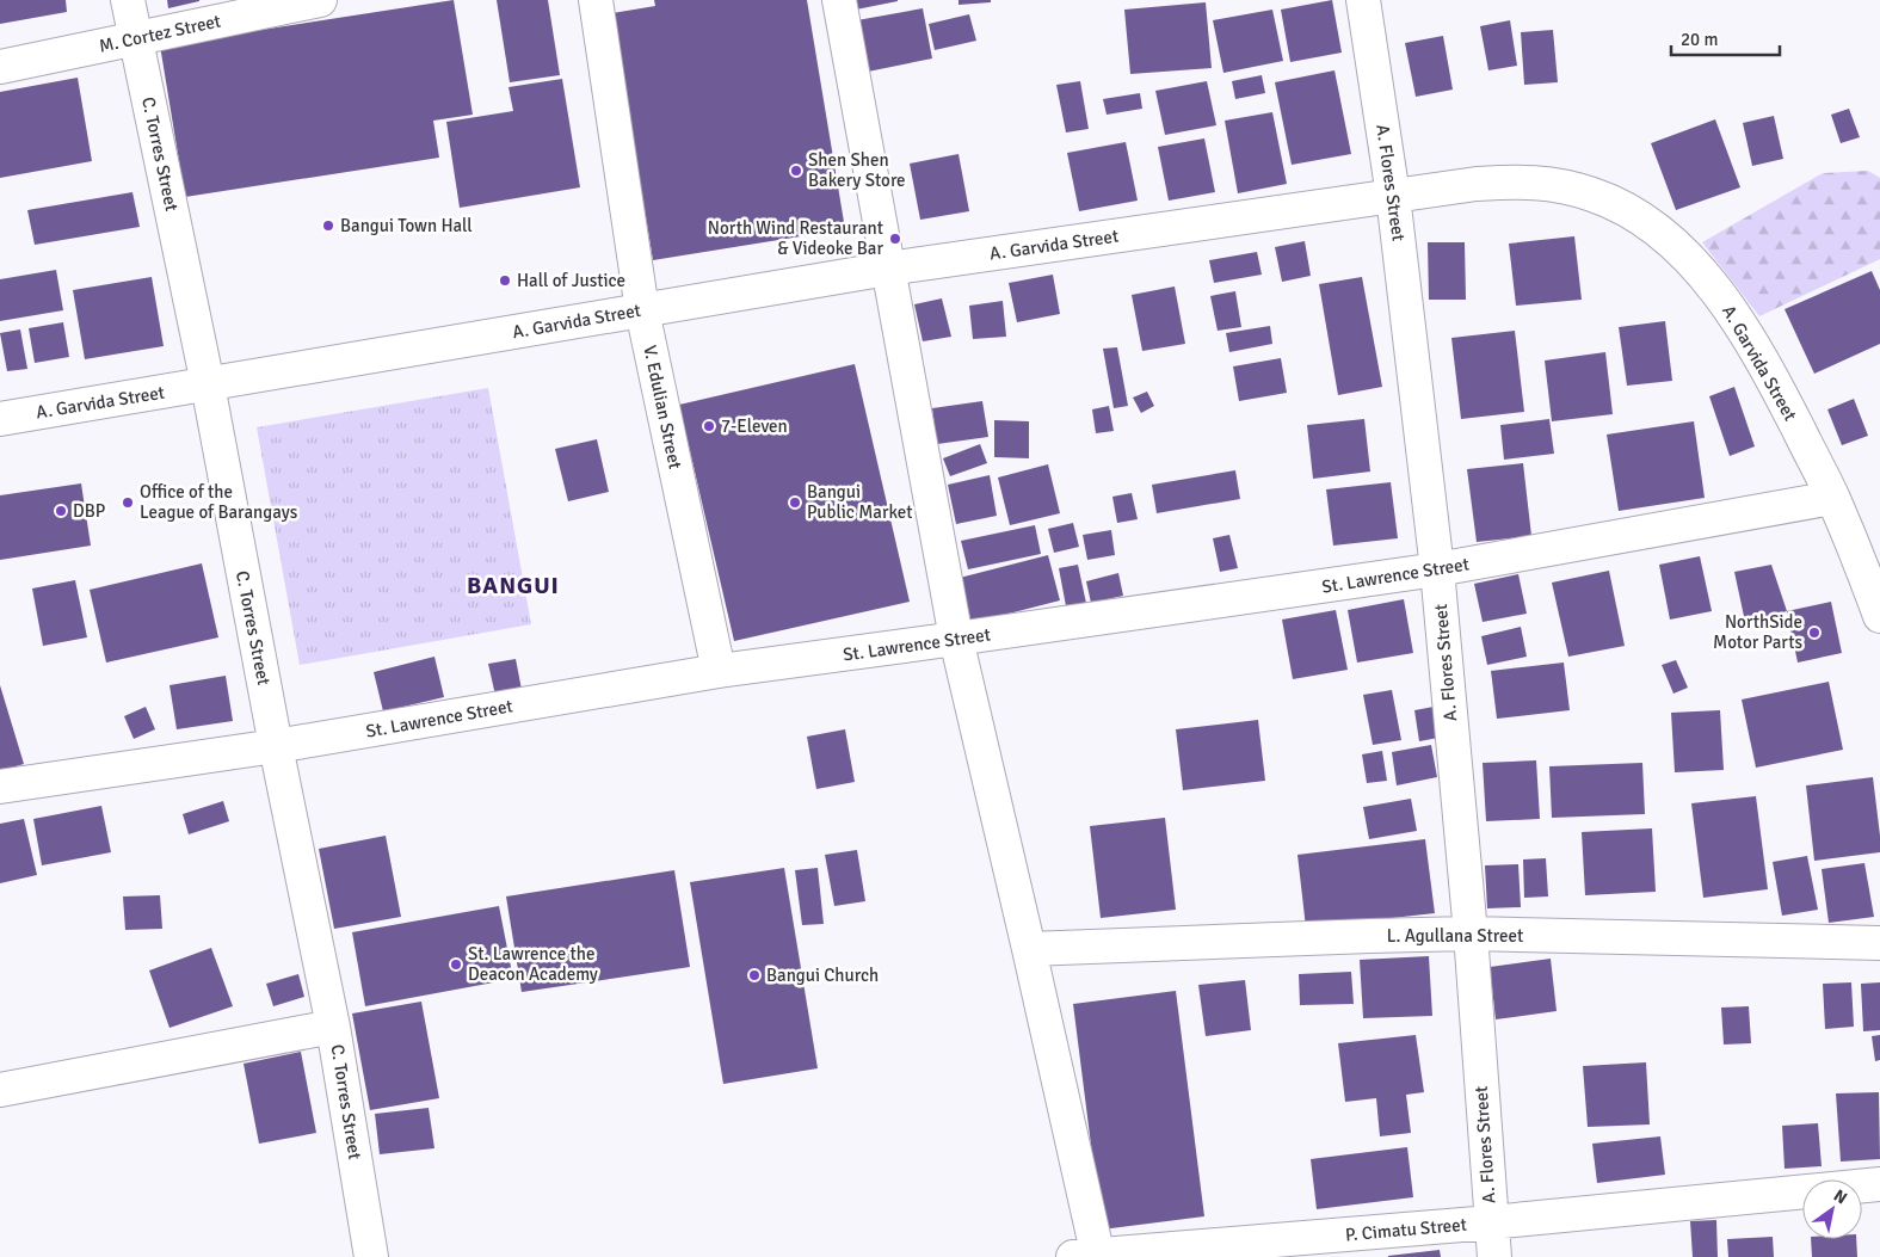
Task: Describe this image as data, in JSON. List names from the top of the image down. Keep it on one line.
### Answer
{"streets":{"street":["M. Cortez Street","C. Torres Street","A. Flores Street","A. Garvida Street","V. Edulian Street","St. Lawrence Street","L. Agullana Street","P. Cimatu Street"]},"crossings":[["M. Cortez Street","C. Torres Street"],["C. Torres Street","A. Garvida Street"],["C. Torres Street","St. Lawrence Street"],["A. Flores Street","A. Garvida Street"],["A. Flores Street","St. Lawrence Street"],["A. Flores Street","L. Agullana Street"],["A. Flores Street","P. Cimatu Street"],["A. Garvida Street","V. Edulian Street"],["A. Garvida Street","St. Lawrence Street"],["V. Edulian Street","St. Lawrence Street"]],"districts":["BANGUI"],"places":["Shen Shen Bakery Store","Bangui Town Hall","North Wind Restaurant & Videoke Bar","Hall of Justice","7-Eleven","Office of the League of Barangays","Bangui Public Market","DBP","NorthSide Motor Parts","St. Lawrence the Deacon Academy","Bangui Church"],"scale_bar":"20 m","north":"top right"}
